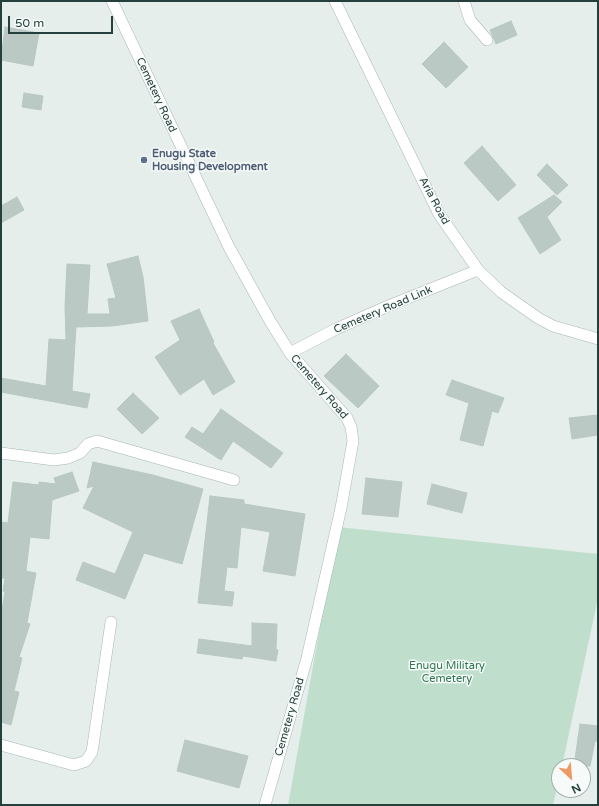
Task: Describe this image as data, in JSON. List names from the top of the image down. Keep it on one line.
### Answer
{"streets":{"street":["Cemetery Road","Aria Road","Cemetery Road Link"]},"crossings":[["Cemetery Road","Cemetery Road Link"],["Aria Road","Cemetery Road Link"]],"parks":["Enugu Military Cemetery"],"places":["Enugu State Housing Development"],"scale_bar":"50 m","north":"bottom right"}
